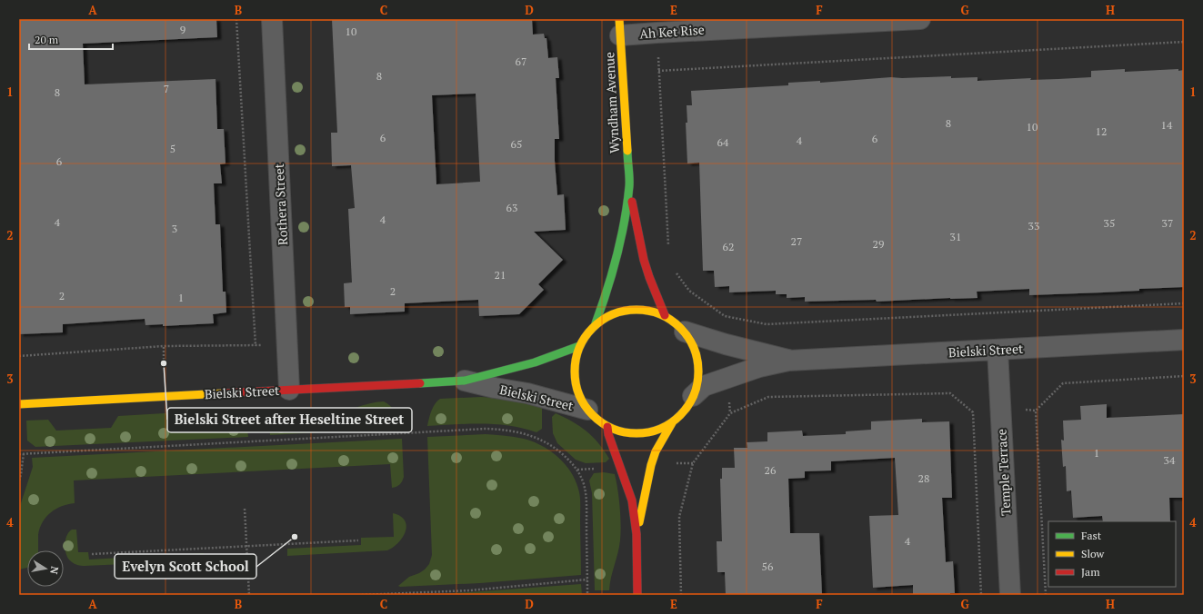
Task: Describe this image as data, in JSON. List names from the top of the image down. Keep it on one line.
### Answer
{"streets":{"street":["Ah Ket Rise","Wyndham Avenue","Rothera Street","Bielski Street","Temple Terrace"]},"crossings":[["Ah Ket Rise","Wyndham Avenue"],["Wyndham Avenue","Bielski Street"],["Rothera Street","Bielski Street"],["Bielski Street","Temple Terrace"]],"places":["Bielski Street after Heseltine Street","Evelyn Scott School"],"house_numbers":["9","10","67","8","7","8","8","14","10","12","6","6","4","64","65","5","6","63","4","4","35","37","33","3","31","27","29","62","21","2","2","1","1","34","26","28","4","56"],"legend":["Fast","Slow","Jam"],"scale_bar":"20 m","north":"right","grid":{"columns":["A","B","C","D","E","F","G","H"],"rows":["1","2","3","4"]}}
